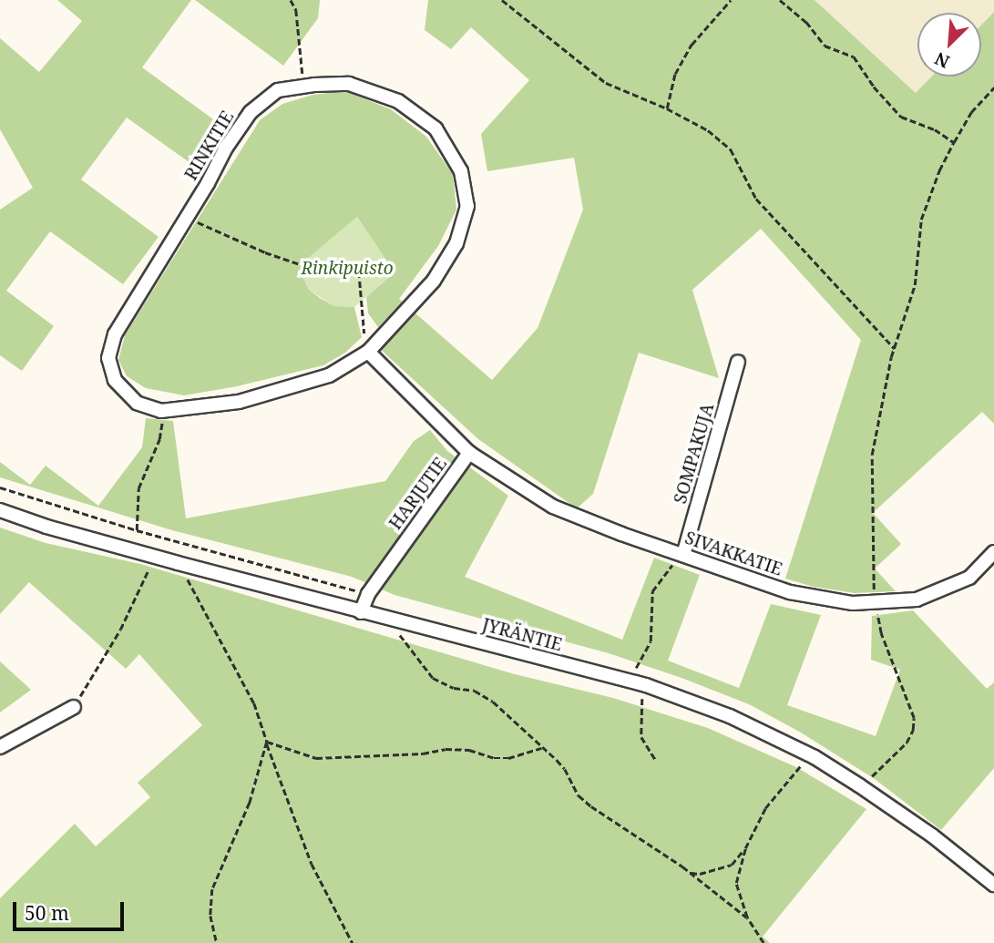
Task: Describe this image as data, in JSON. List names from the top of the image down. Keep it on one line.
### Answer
{"streets":{"street":["RINKITIE","SOMPAKUJA","HARJUTIE","SIVAKKATIE","JYRÄNTIE"]},"crossings":[["RINKITIE","HARJUTIE"],["SOMPAKUJA","SIVAKKATIE"],["HARJUTIE","SIVAKKATIE"],["HARJUTIE","JYRÄNTIE"]],"parks":["Rinkipuisto"],"scale_bar":"50 m","north":"bottom left"}
